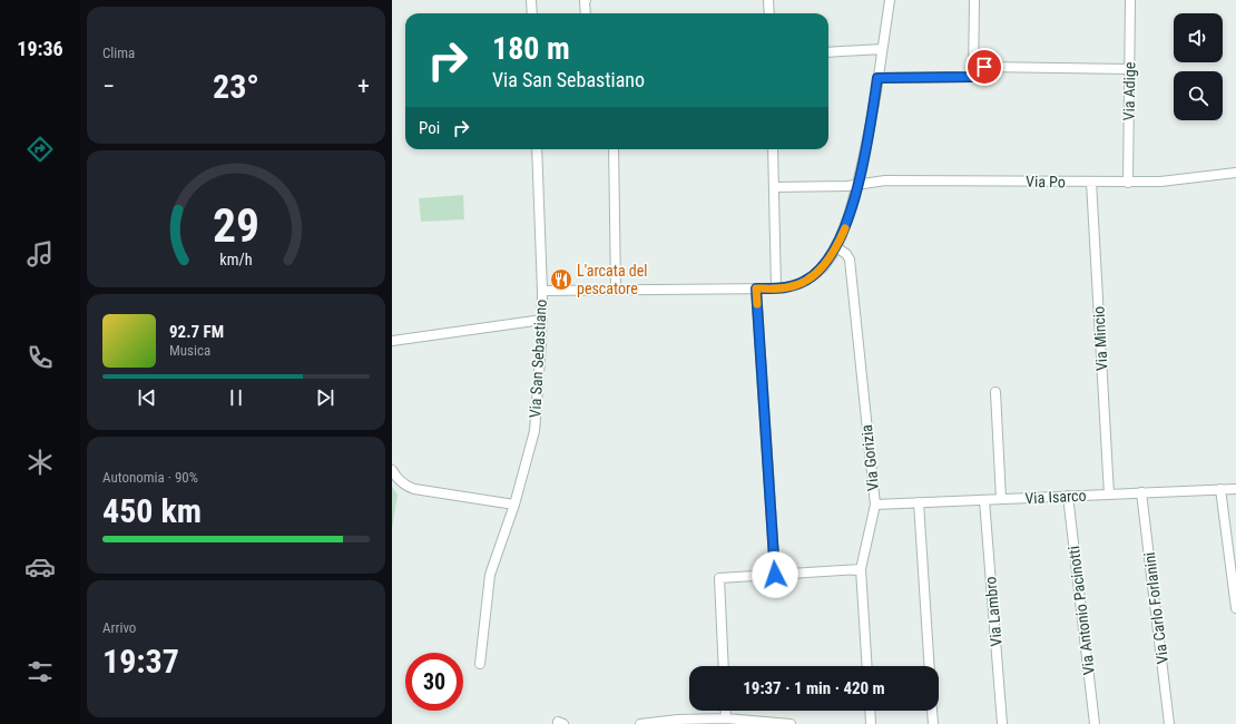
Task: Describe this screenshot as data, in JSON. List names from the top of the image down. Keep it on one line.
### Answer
{"streets":{"street":["Via Adige","Via Po","Via Mincio","Via San Sebastiano","Via Gorizia","Via Isarco","Via Carlo Forlanini","Via Antonio Pacinotti","Via Lambro"]},"crossings":[["Via Adige","Via Po"],["Via Po","Via Mincio"],["Via Po","Via San Sebastiano"],["Via Mincio","Via Isarco"],["Via San Sebastiano","Via Gorizia"],["Via Gorizia","Via Isarco"],["Via Isarco","Via Carlo Forlanini"],["Via Isarco","Via Antonio Pacinotti"],["Via Isarco","Via Lambro"]],"places":{"restaurant":["L'arcata del pescatore"]},"page":{"tabs":"19:36","tile":["Clima",["Autonomia · 90%","450 km"],["Arrivo","19:37"]],"turn":["180 m","Via San Sebastiano"],"heat":["−","23°","+"],"then":"Poi","song":["92.7 FM","Musica"],"limit":"30","trip":"19:37 · 1 min · 420 m","gauge":["29","km/h"]}}
